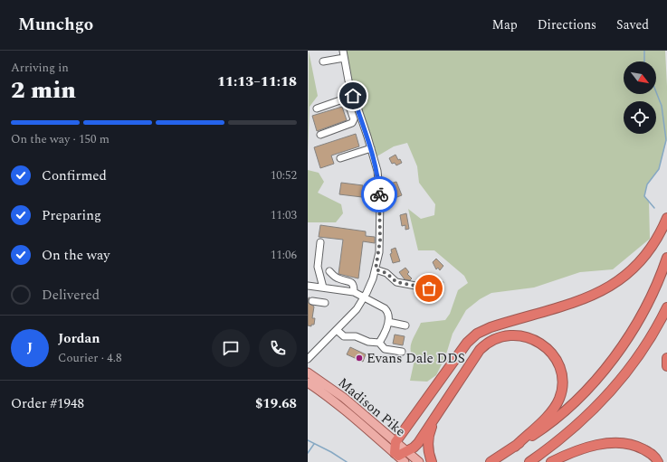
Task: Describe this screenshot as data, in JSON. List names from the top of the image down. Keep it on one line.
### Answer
{"streets":{"main road":["Madison Pike"]},"places":["Evans Dale DDS"],"north":"bottom right","page":{"header":"Munchgo","nav":["Map","Directions","Saved"],"heading":["2 min","Arriving in","11:13–11:18"],"panel":["Jordan","Courier · 4.8","Order #1948","$19.68"],"bar":"On the way · 150 m","list":[["Confirmed","10:52"],["Preparing","11:03"],["On the way","11:06"],"Delivered"],"round":"J"}}
